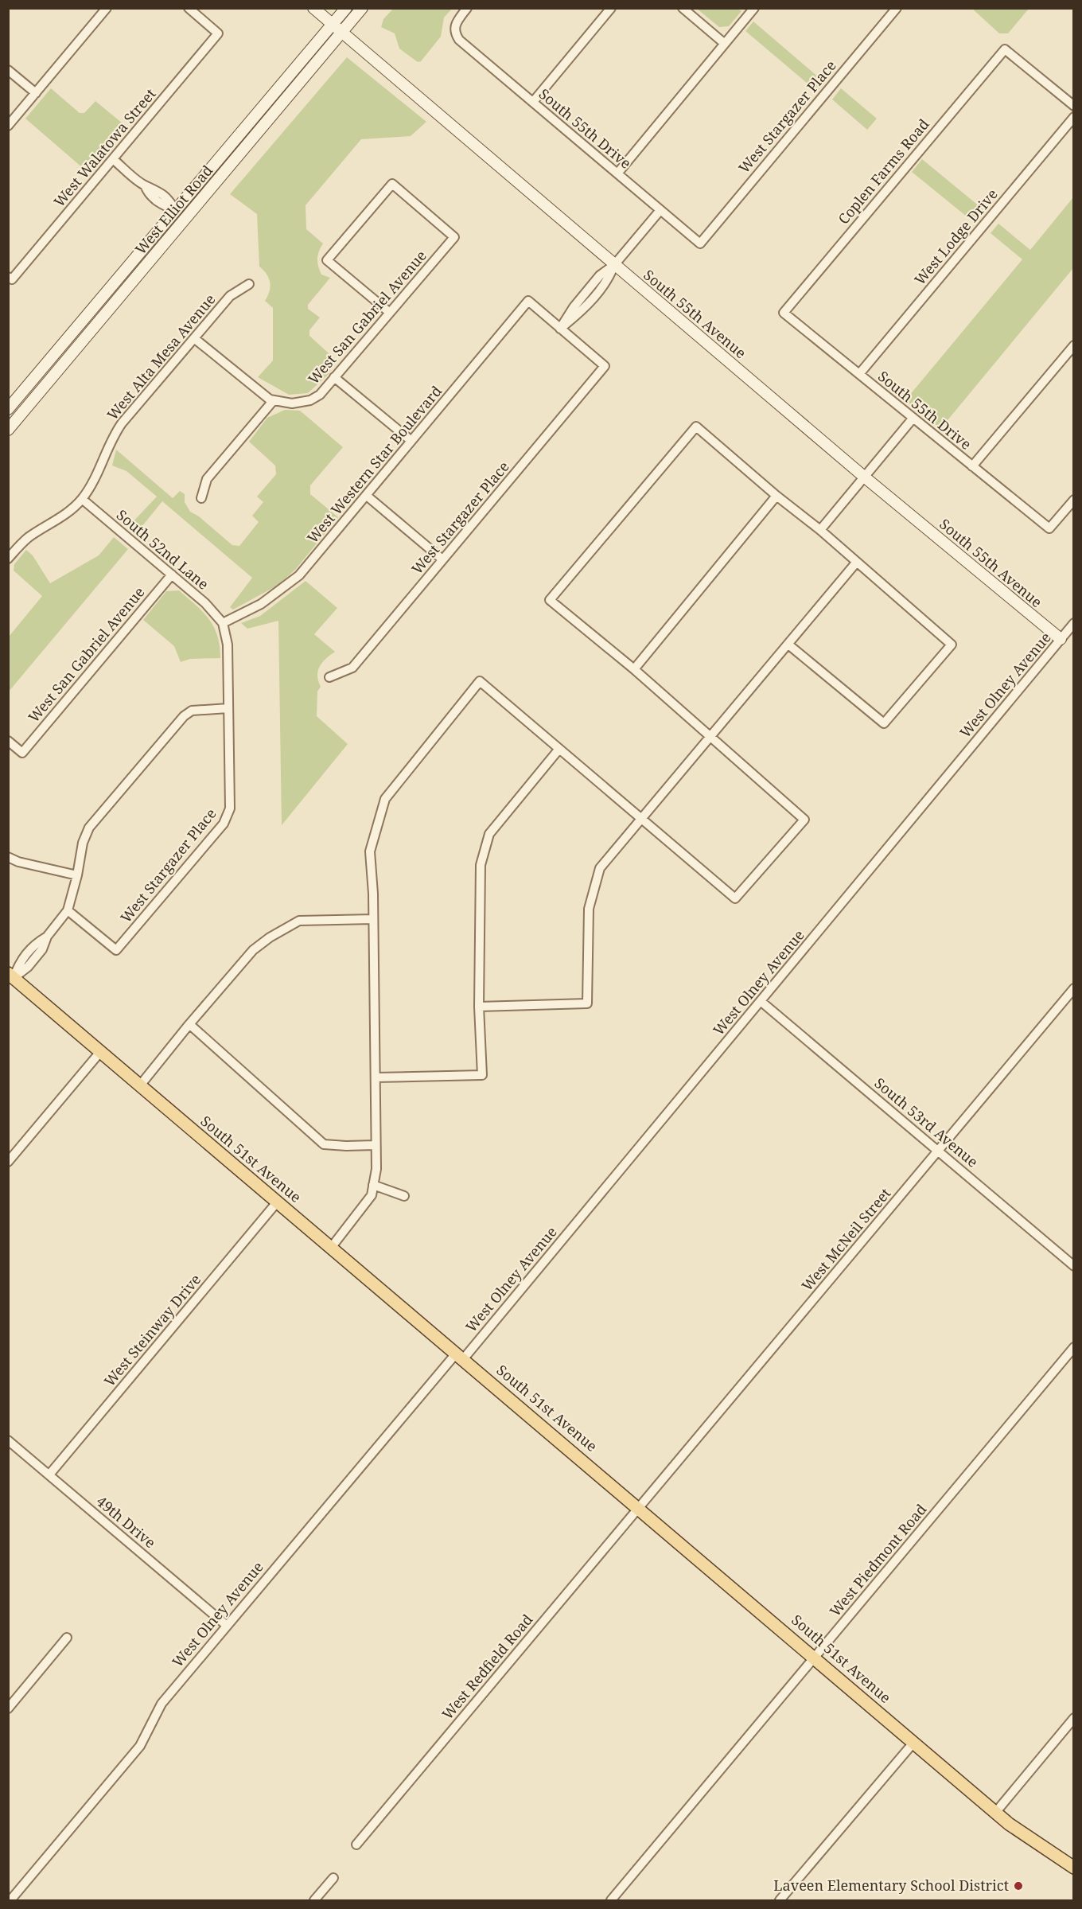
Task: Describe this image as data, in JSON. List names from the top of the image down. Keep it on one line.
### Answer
{"streets":{"main road":["West Elliot Road","South 55th Avenue","South 51st Avenue"],"street":["West Stargazer Place","South 55th Drive","West Walatowa Street","Coplen Farms Road","West Lodge Drive","West San Gabriel Avenue","West Alta Mesa Avenue","West Western Star Boulevard","South 52nd Lane","West Olney Avenue","South 53rd Avenue","West McNeil Street","West Steinway Drive","49th Drive","West Piedmont Road","West Redfield Road"]},"crossings":[["West Stargazer Place","South 55th Drive"],["West Stargazer Place","West Western Star Boulevard"],["West Stargazer Place","South 52nd Lane"],["South 55th Drive","Coplen Farms Road"],["South 55th Drive","West Lodge Drive"],["West Elliot Road","South 55th Avenue"],["South 55th Avenue","West Olney Avenue"],["West San Gabriel Avenue","South 52nd Lane"],["West Alta Mesa Avenue","South 52nd Lane"],["West Western Star Boulevard","South 52nd Lane"],["West Olney Avenue","South 53rd Avenue"],["West Olney Avenue","South 51st Avenue"],["West Olney Avenue","49th Drive"],["South 53rd Avenue","West McNeil Street"],["South 51st Avenue","West McNeil Street"],["South 51st Avenue","West Steinway Drive"],["South 51st Avenue","West Piedmont Road"],["South 51st Avenue","West Redfield Road"],["West McNeil Street","West Redfield Road"],["West Steinway Drive","49th Drive"]],"places":["Laveen Elementary School District"]}
